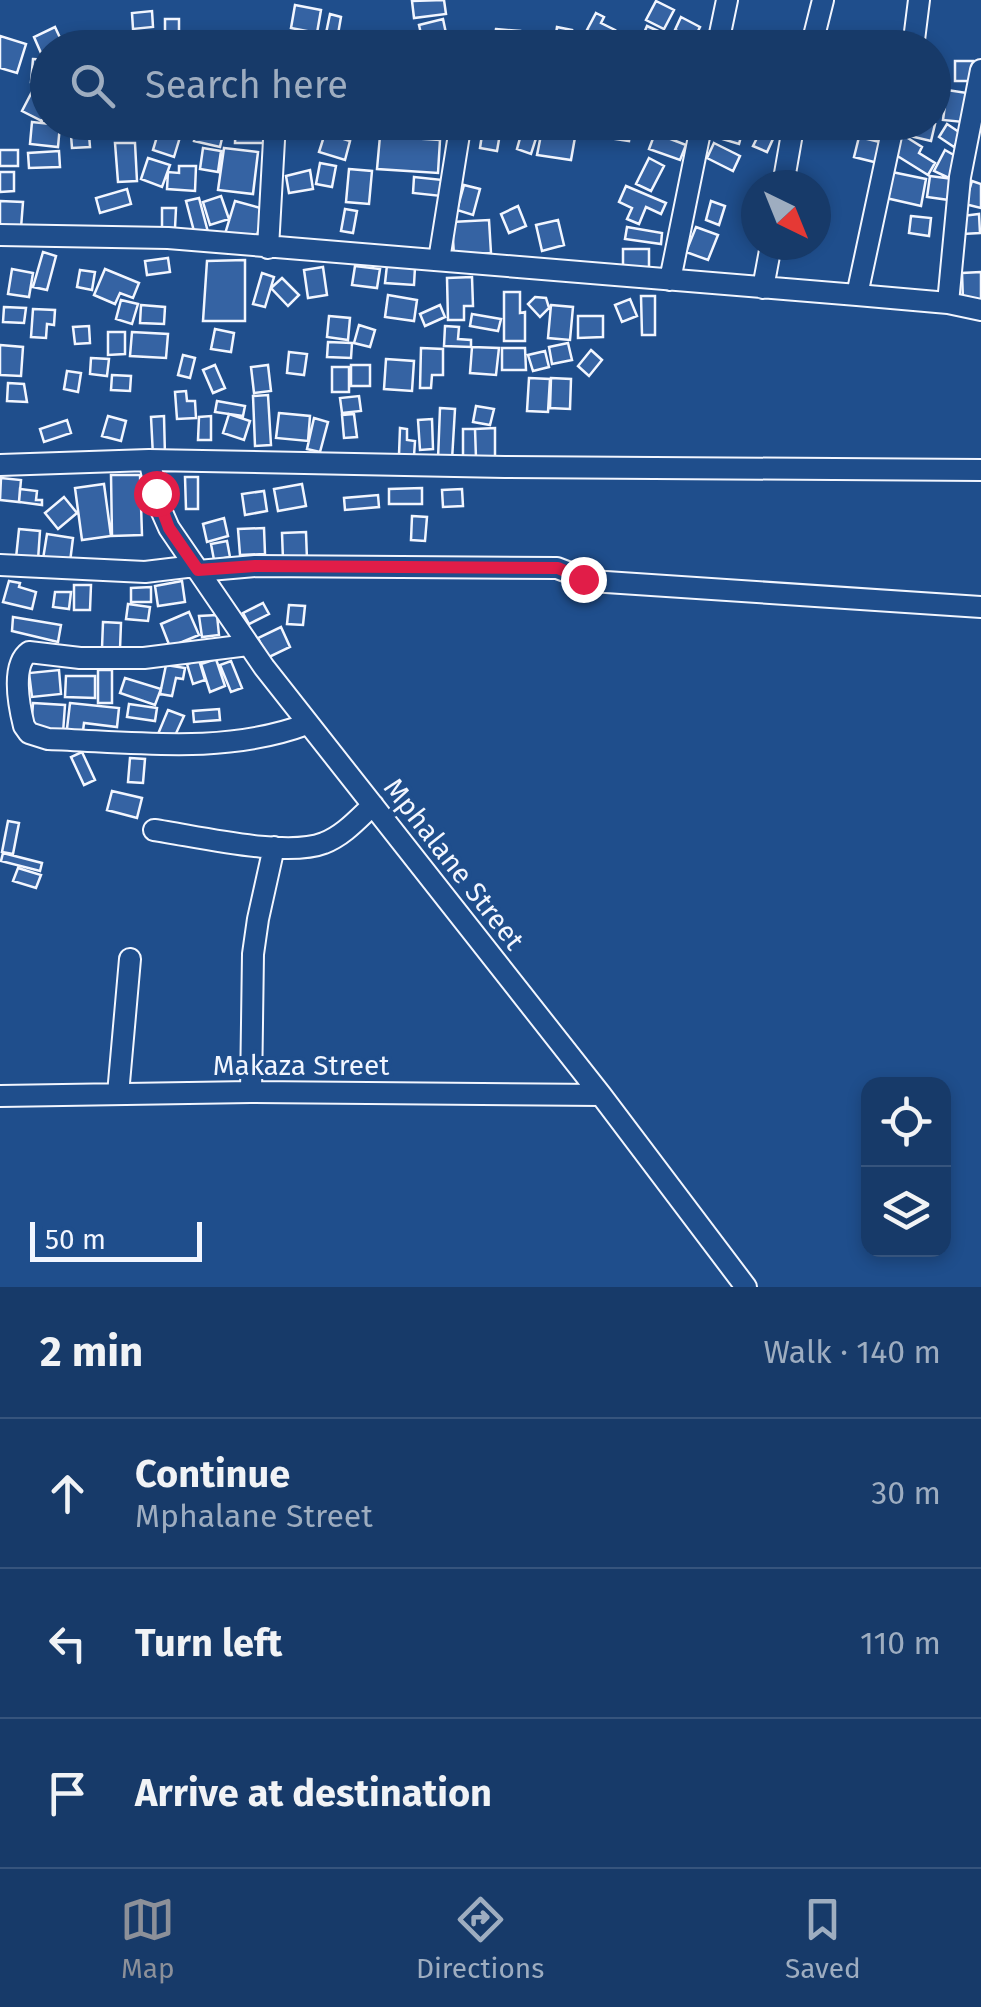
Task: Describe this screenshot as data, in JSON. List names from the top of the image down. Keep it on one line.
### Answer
{"streets":{"street":["Mphalane Street","Makaza Street"]},"crossings":[["Mphalane Street","Makaza Street"]],"scale_bar":"50 m","north":"bottom right","page":{"search":"Search here","scale":"50 m","heading":["2 min","Walk · 140 m"],"list":[["Continue","Mphalane Street","30 m"],["Turn left","110 m"],"Arrive at destination"],"nav":["Map","Directions","Saved"]}}
